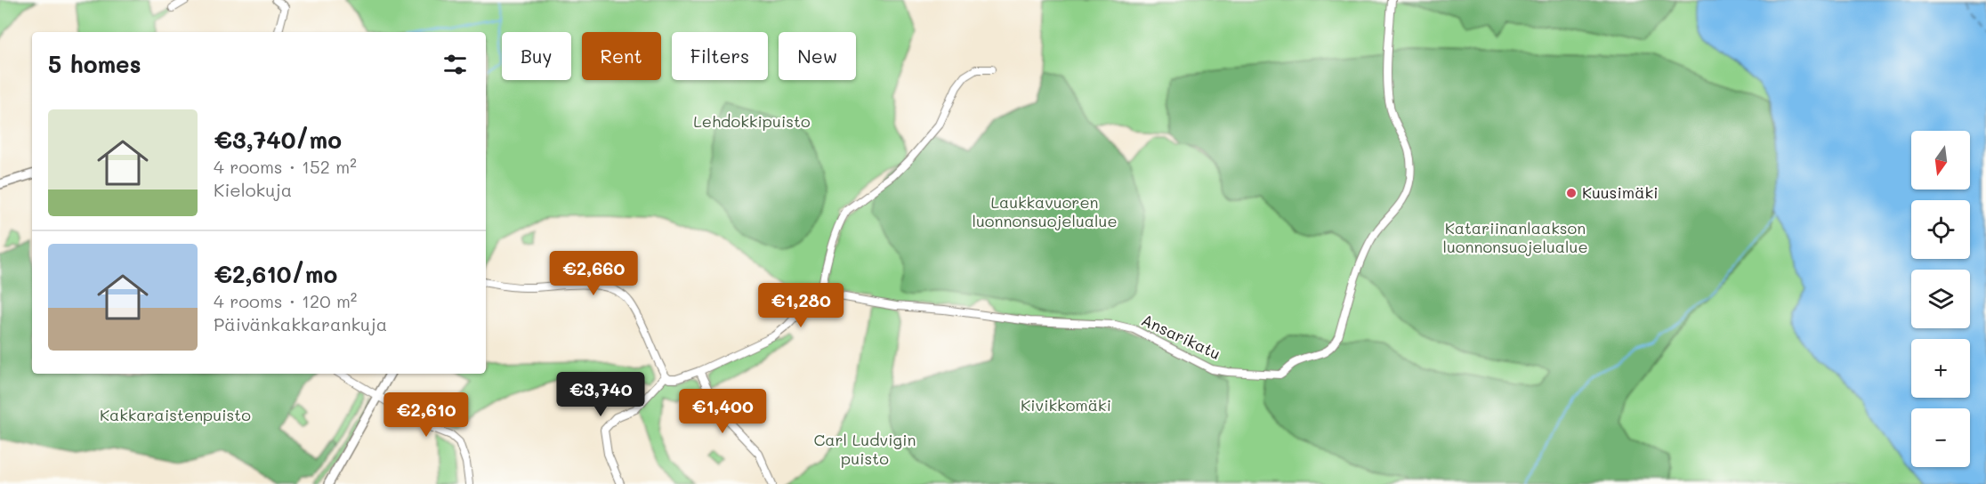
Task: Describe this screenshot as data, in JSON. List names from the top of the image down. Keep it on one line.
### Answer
{"streets":{"street":["Ansarikatu"]},"parks":["Lehdokkipuisto","Laukkavuoren luonnonsuojelualue","Katariinanlaakson luonnonsuojelualue","Kivikkomäki","Kakkaraistenpuisto","Carl Ludvigin puisto"],"places":["Kuusimäki"],"north":"bottom","page":{"chip":["Buy","Rent","Filters","New"],"heading":"5 homes","list":[{"name":"€3,740/mo","note":"4 rooms · 152 m² · Kielokuja"},{"name":"€2,610/mo","note":"4 rooms · 120 m² · Päivänkakkarankuja"}],"map_buttons":["+","−"],"price":["€2,660","€1,280","€3,740","€1,400","€2,610"]}}
